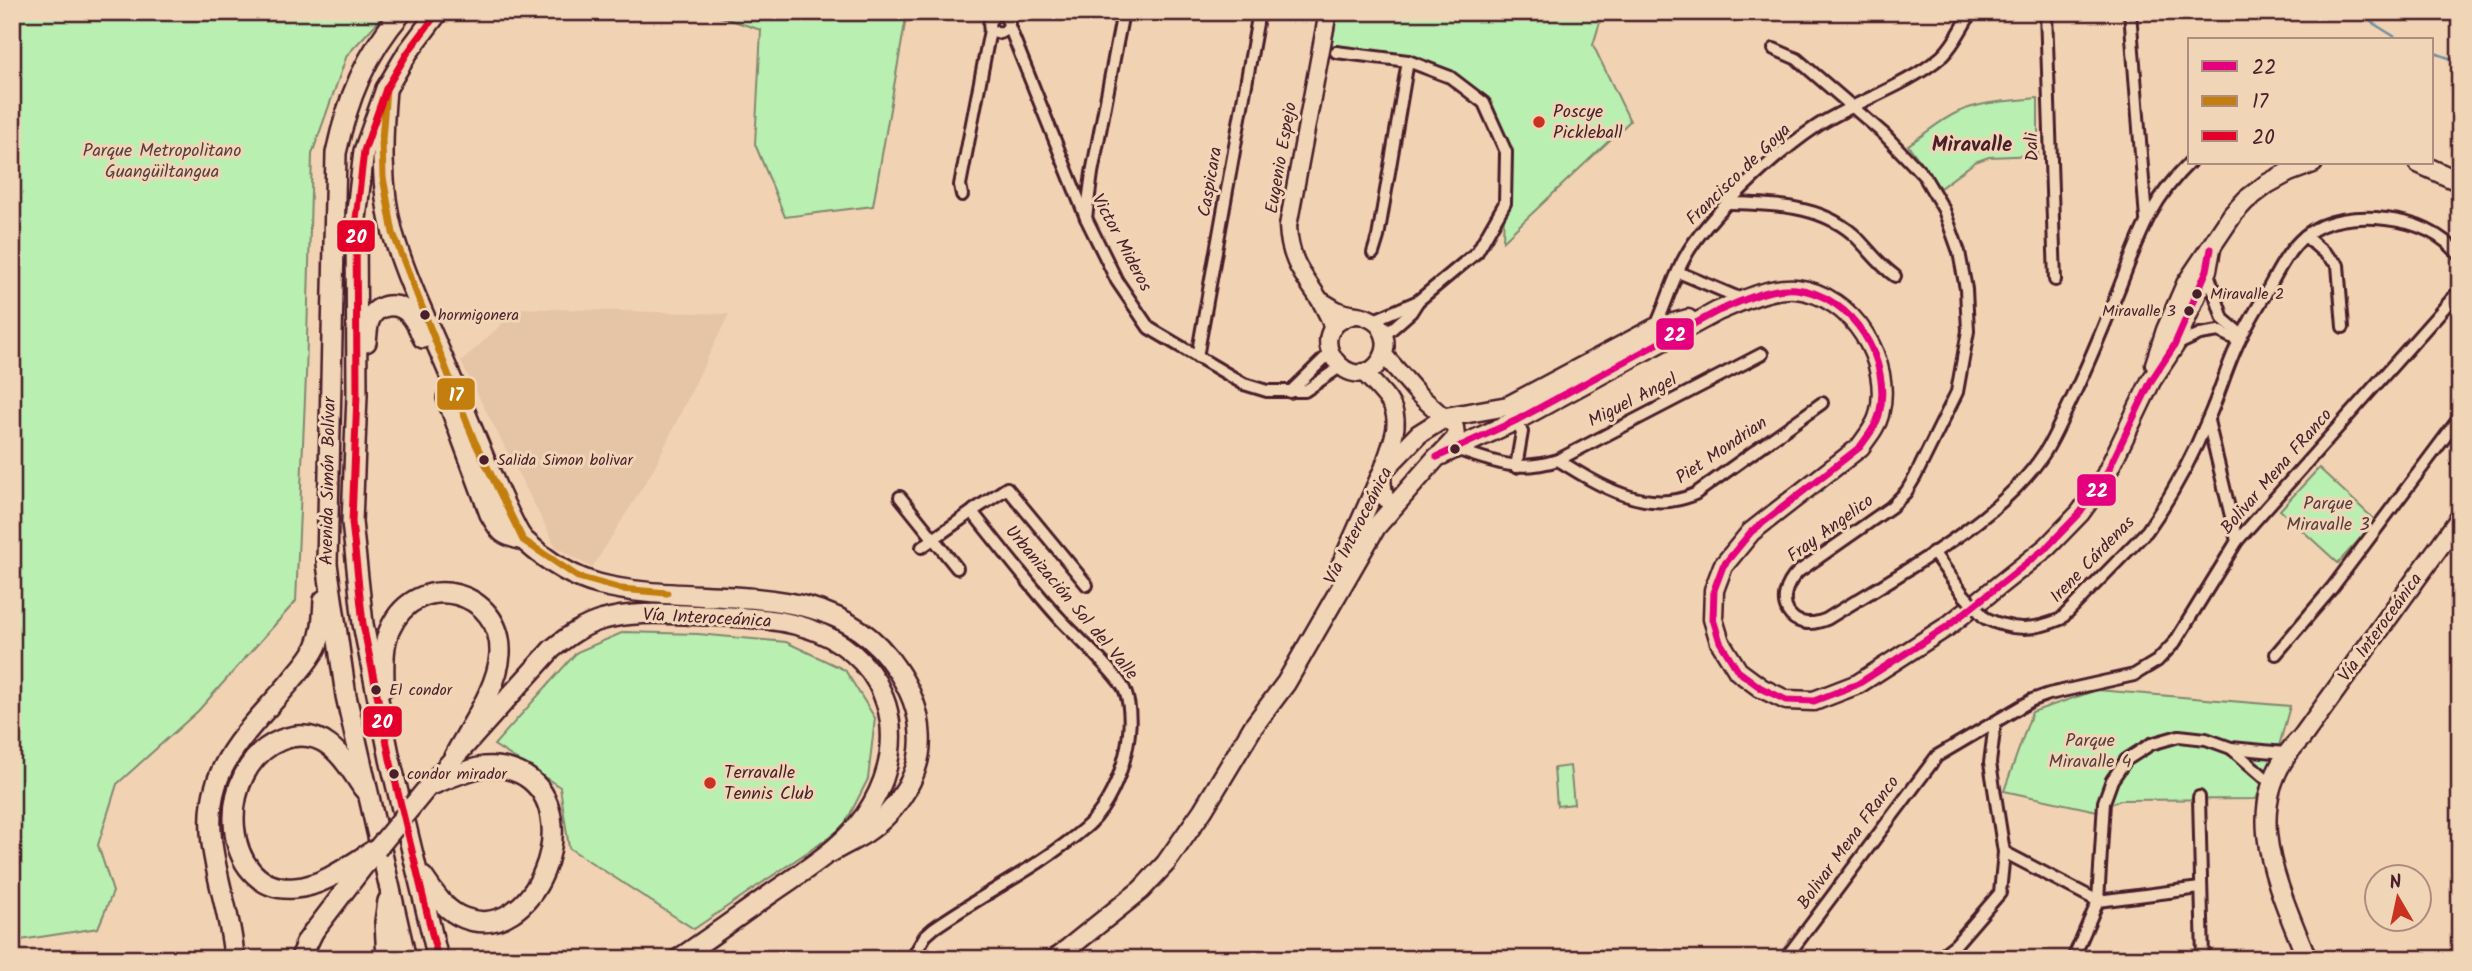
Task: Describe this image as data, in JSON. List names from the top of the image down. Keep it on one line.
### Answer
{"streets":{"highway":["Avenida Simón Bolívar"],"main road":["Vía Interoceánica"],"street":["Dali","Eugenio Espejo","Francisco de Goya","Caspicara","Victor Mideros","Miguel Angel","Piet Mondrian","Bolivar Mena FRanco","Fray Angelico","Irene Cárdenas","Urbanización Sol del Valle"]},"crossings":[["Eugenio Espejo","Victor Mideros"],["Francisco de Goya","Vía Interoceánica"],["Francisco de Goya","Fray Angelico"],["Caspicara","Victor Mideros"],["Miguel Angel","Piet Mondrian"],["Miguel Angel","Vía Interoceánica"],["Fray Angelico","Irene Cárdenas"]],"districts":["Miravalle"],"parks":["Parque Metropolitano Guangüiltangua","Parque Miravalle 3","Parque Miravalle 4"],"places":["Poscye Pickleball","Miravalle 2","Miravalle 3","hormigonera","Salida Simon bolivar","El condor","condor mirador","Terravalle Tennis Club"],"lines":["transit line 20","transit line 17","transit line 22"],"legend":["22","17","20"],"north":"top"}
